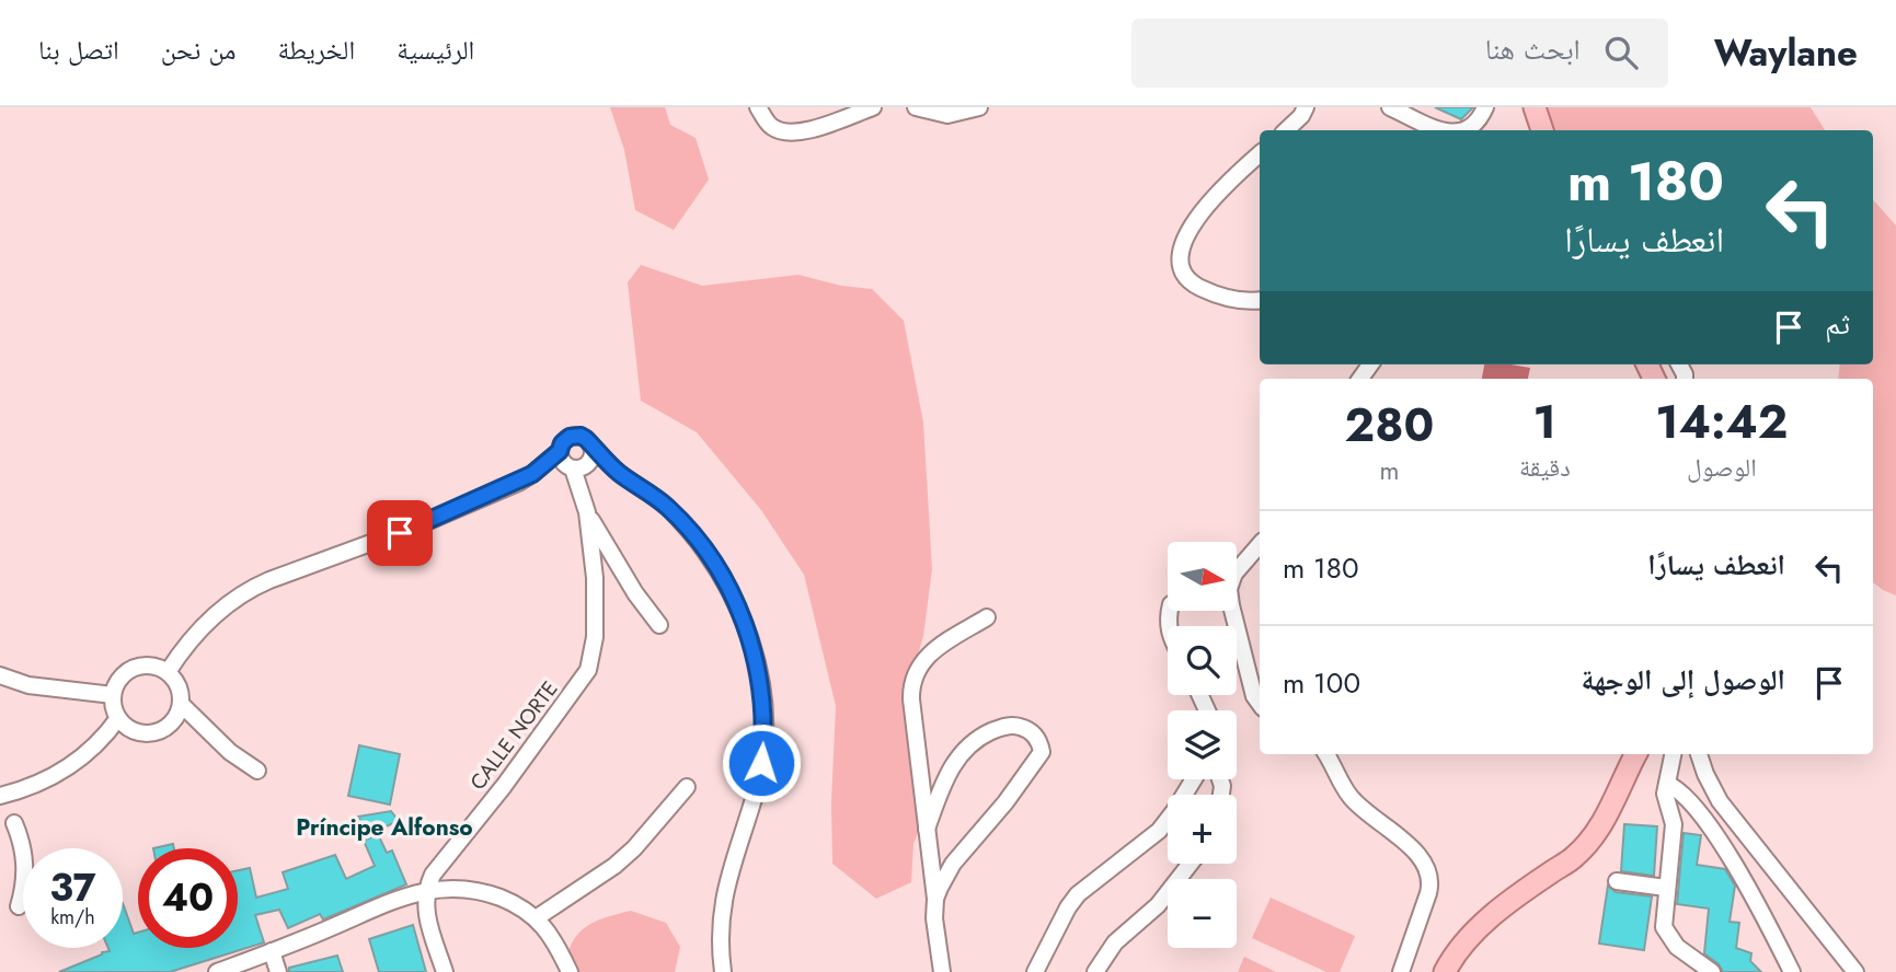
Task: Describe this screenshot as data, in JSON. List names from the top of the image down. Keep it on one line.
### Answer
{"streets":{"street":["CALLE NORTE"]},"districts":["Príncipe Alfonso"],"north":"right","page":{"header":"Waylane","search":"ابحث هنا","nav":["الرئيسية","الخريطة","من نحن","اتصل بنا"],"turn":["180 m","انعطف يسارًا"],"then":"ثم","eta":["14:42","الوصول","1","دقيقة","280","m"],"list":[{"name":"انعطف يسارًا","value":"180 m"},{"name":"الوصول إلى الوجهة","value":"100 m"}],"map_buttons":["+","−"],"speed":"37 km/h","limit":"40"}}
